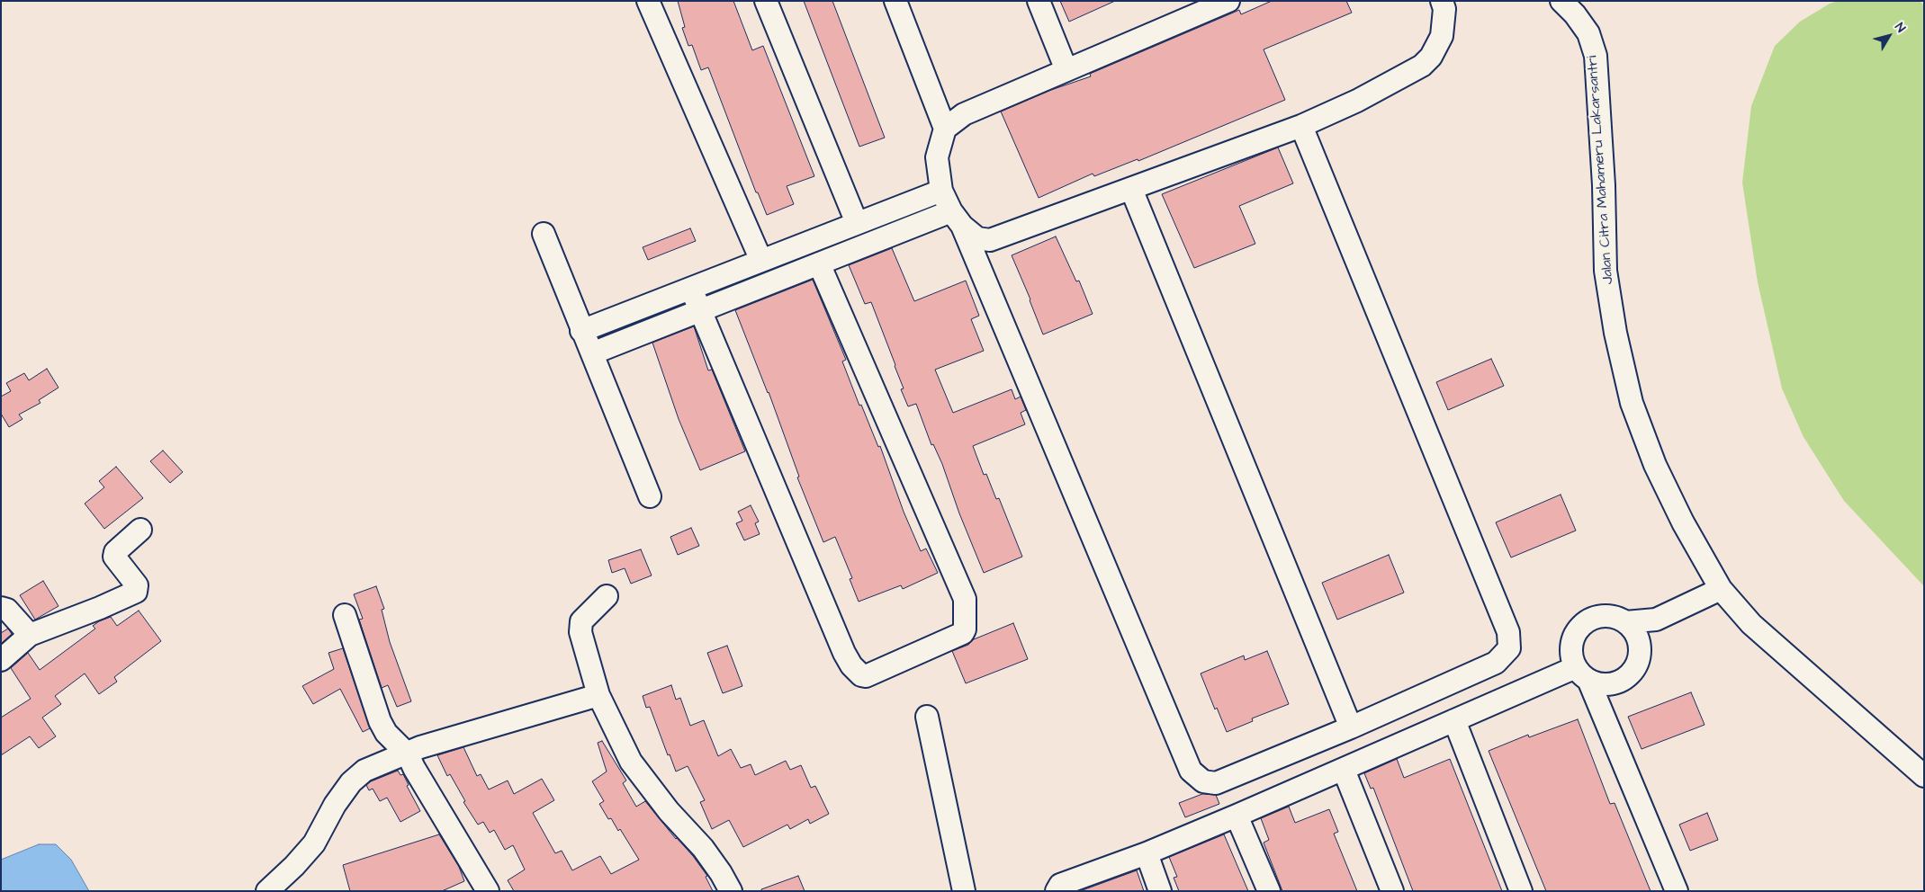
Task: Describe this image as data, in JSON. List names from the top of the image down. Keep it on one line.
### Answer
{"streets":{"street":["Jalan Citra Mahameru Lakarsantri"]},"north":"top right"}
